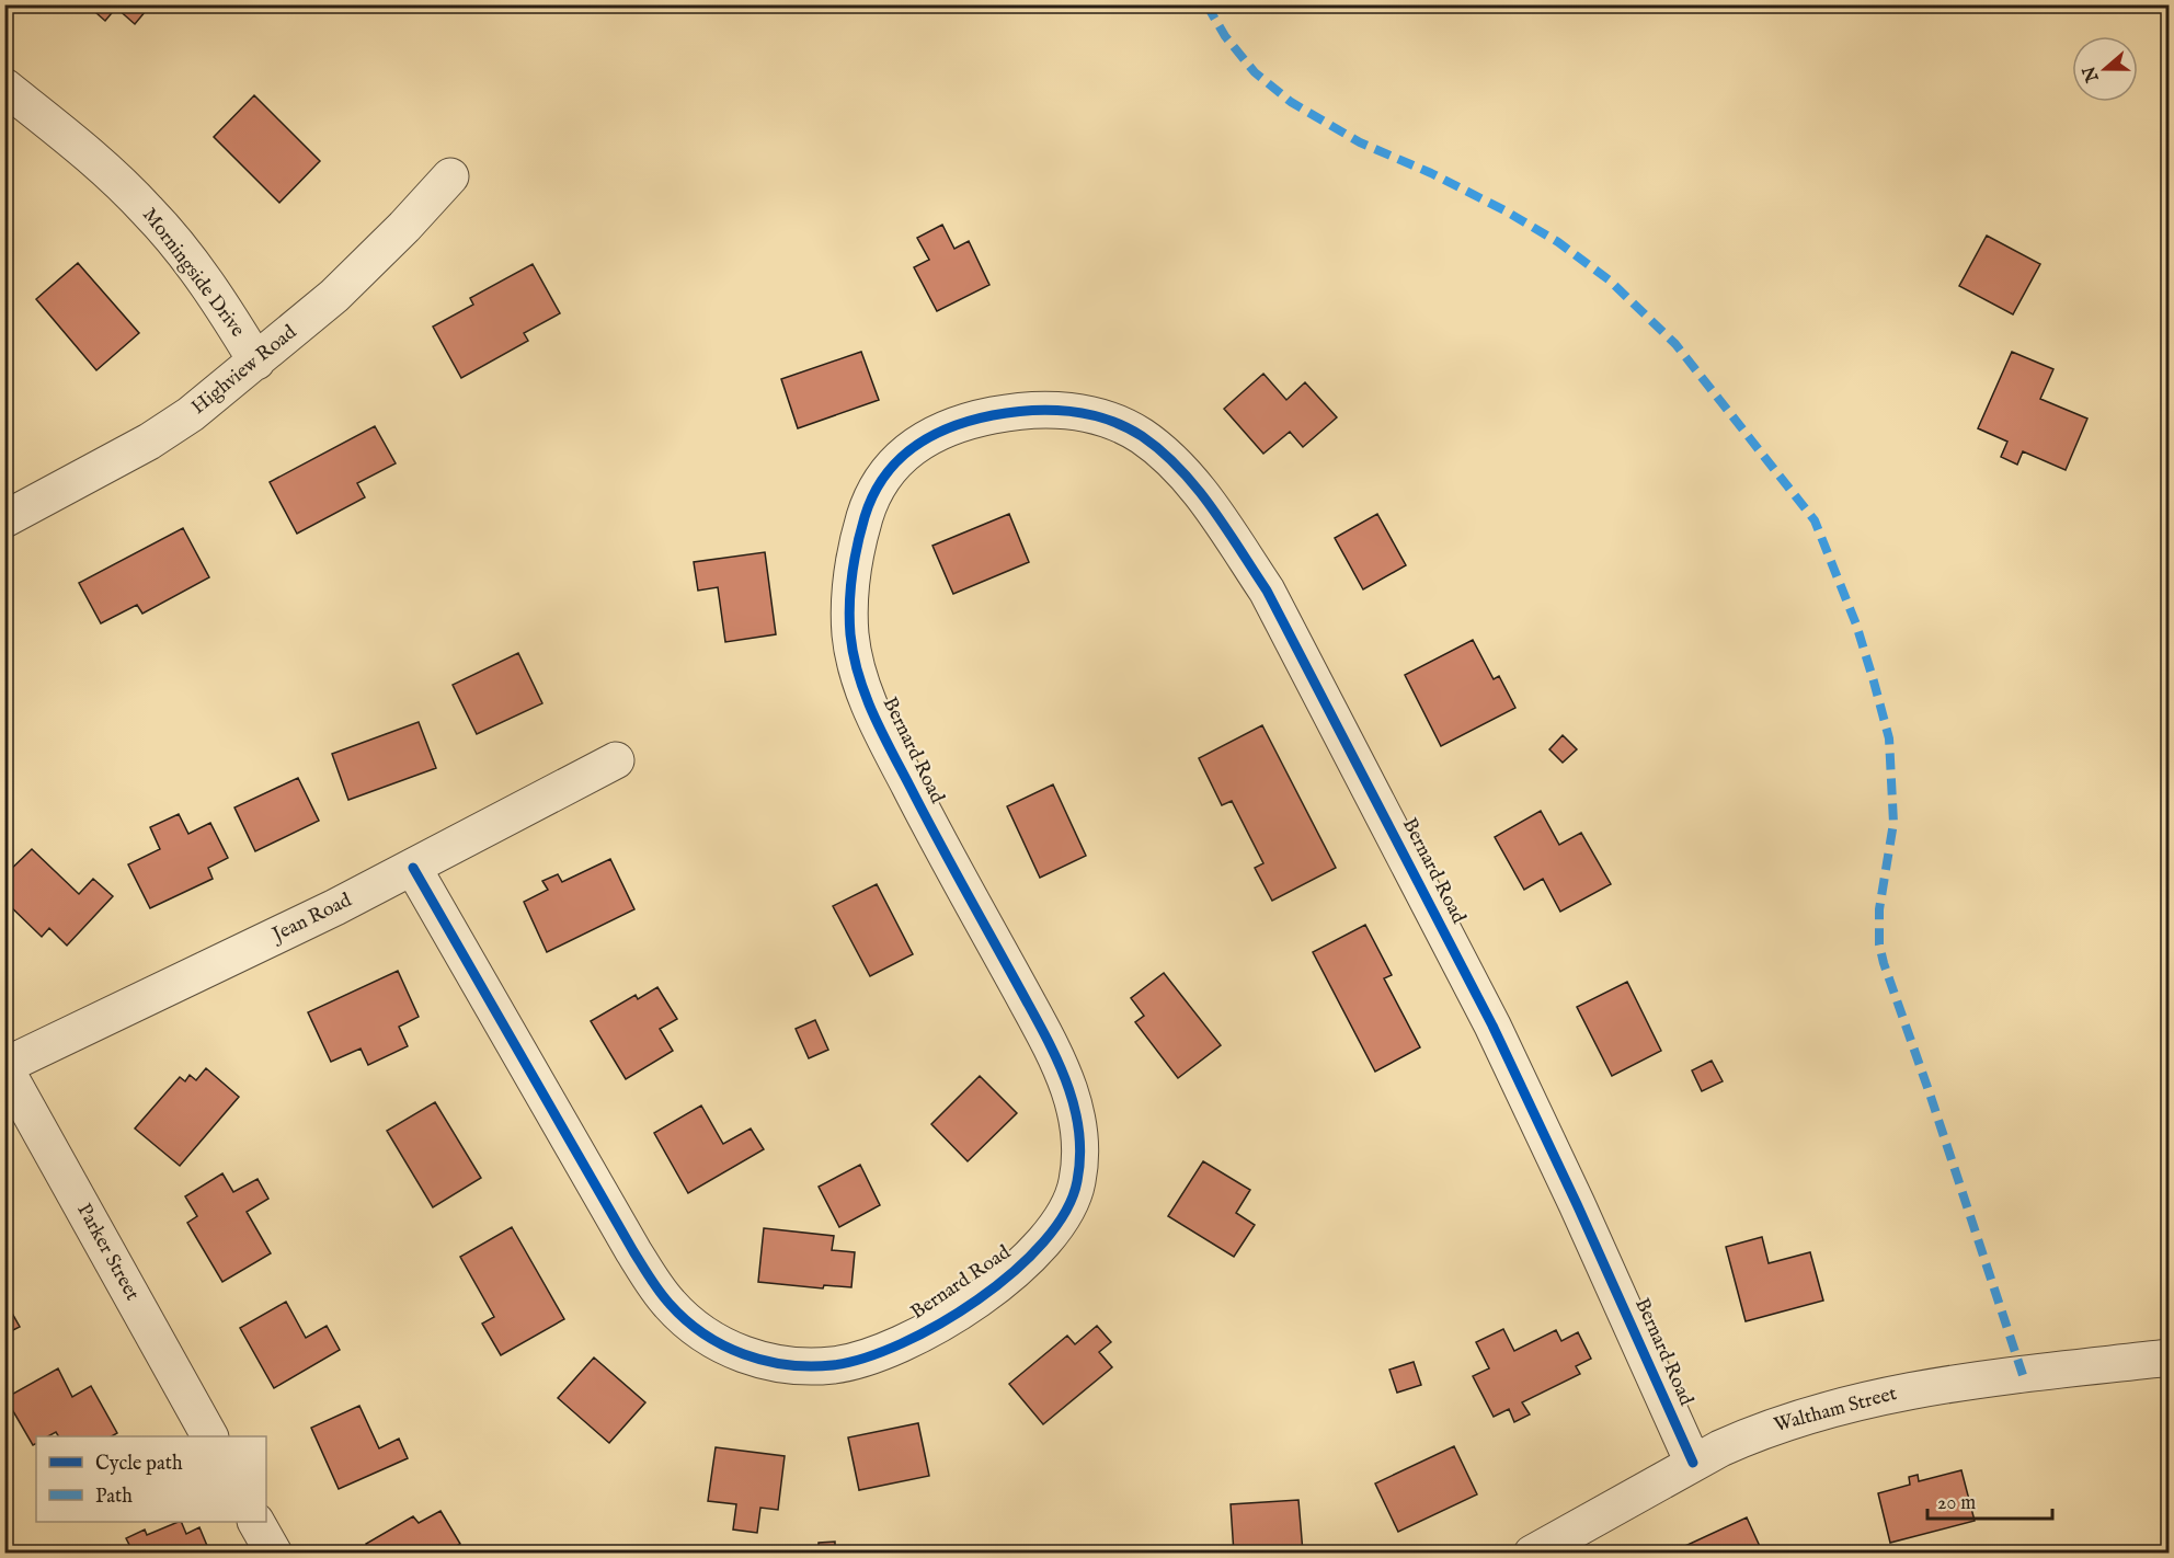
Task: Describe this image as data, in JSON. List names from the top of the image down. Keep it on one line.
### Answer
{"streets":{"street":["Morningside Drive","Highview Road","Bernard Road","Jean Road","Parker Street","Waltham Street"]},"crossings":[["Morningside Drive","Highview Road"],["Bernard Road","Jean Road"],["Bernard Road","Waltham Street"],["Jean Road","Parker Street"]],"legend":["Cycle path","Path"],"scale_bar":"20 m","north":"left"}
